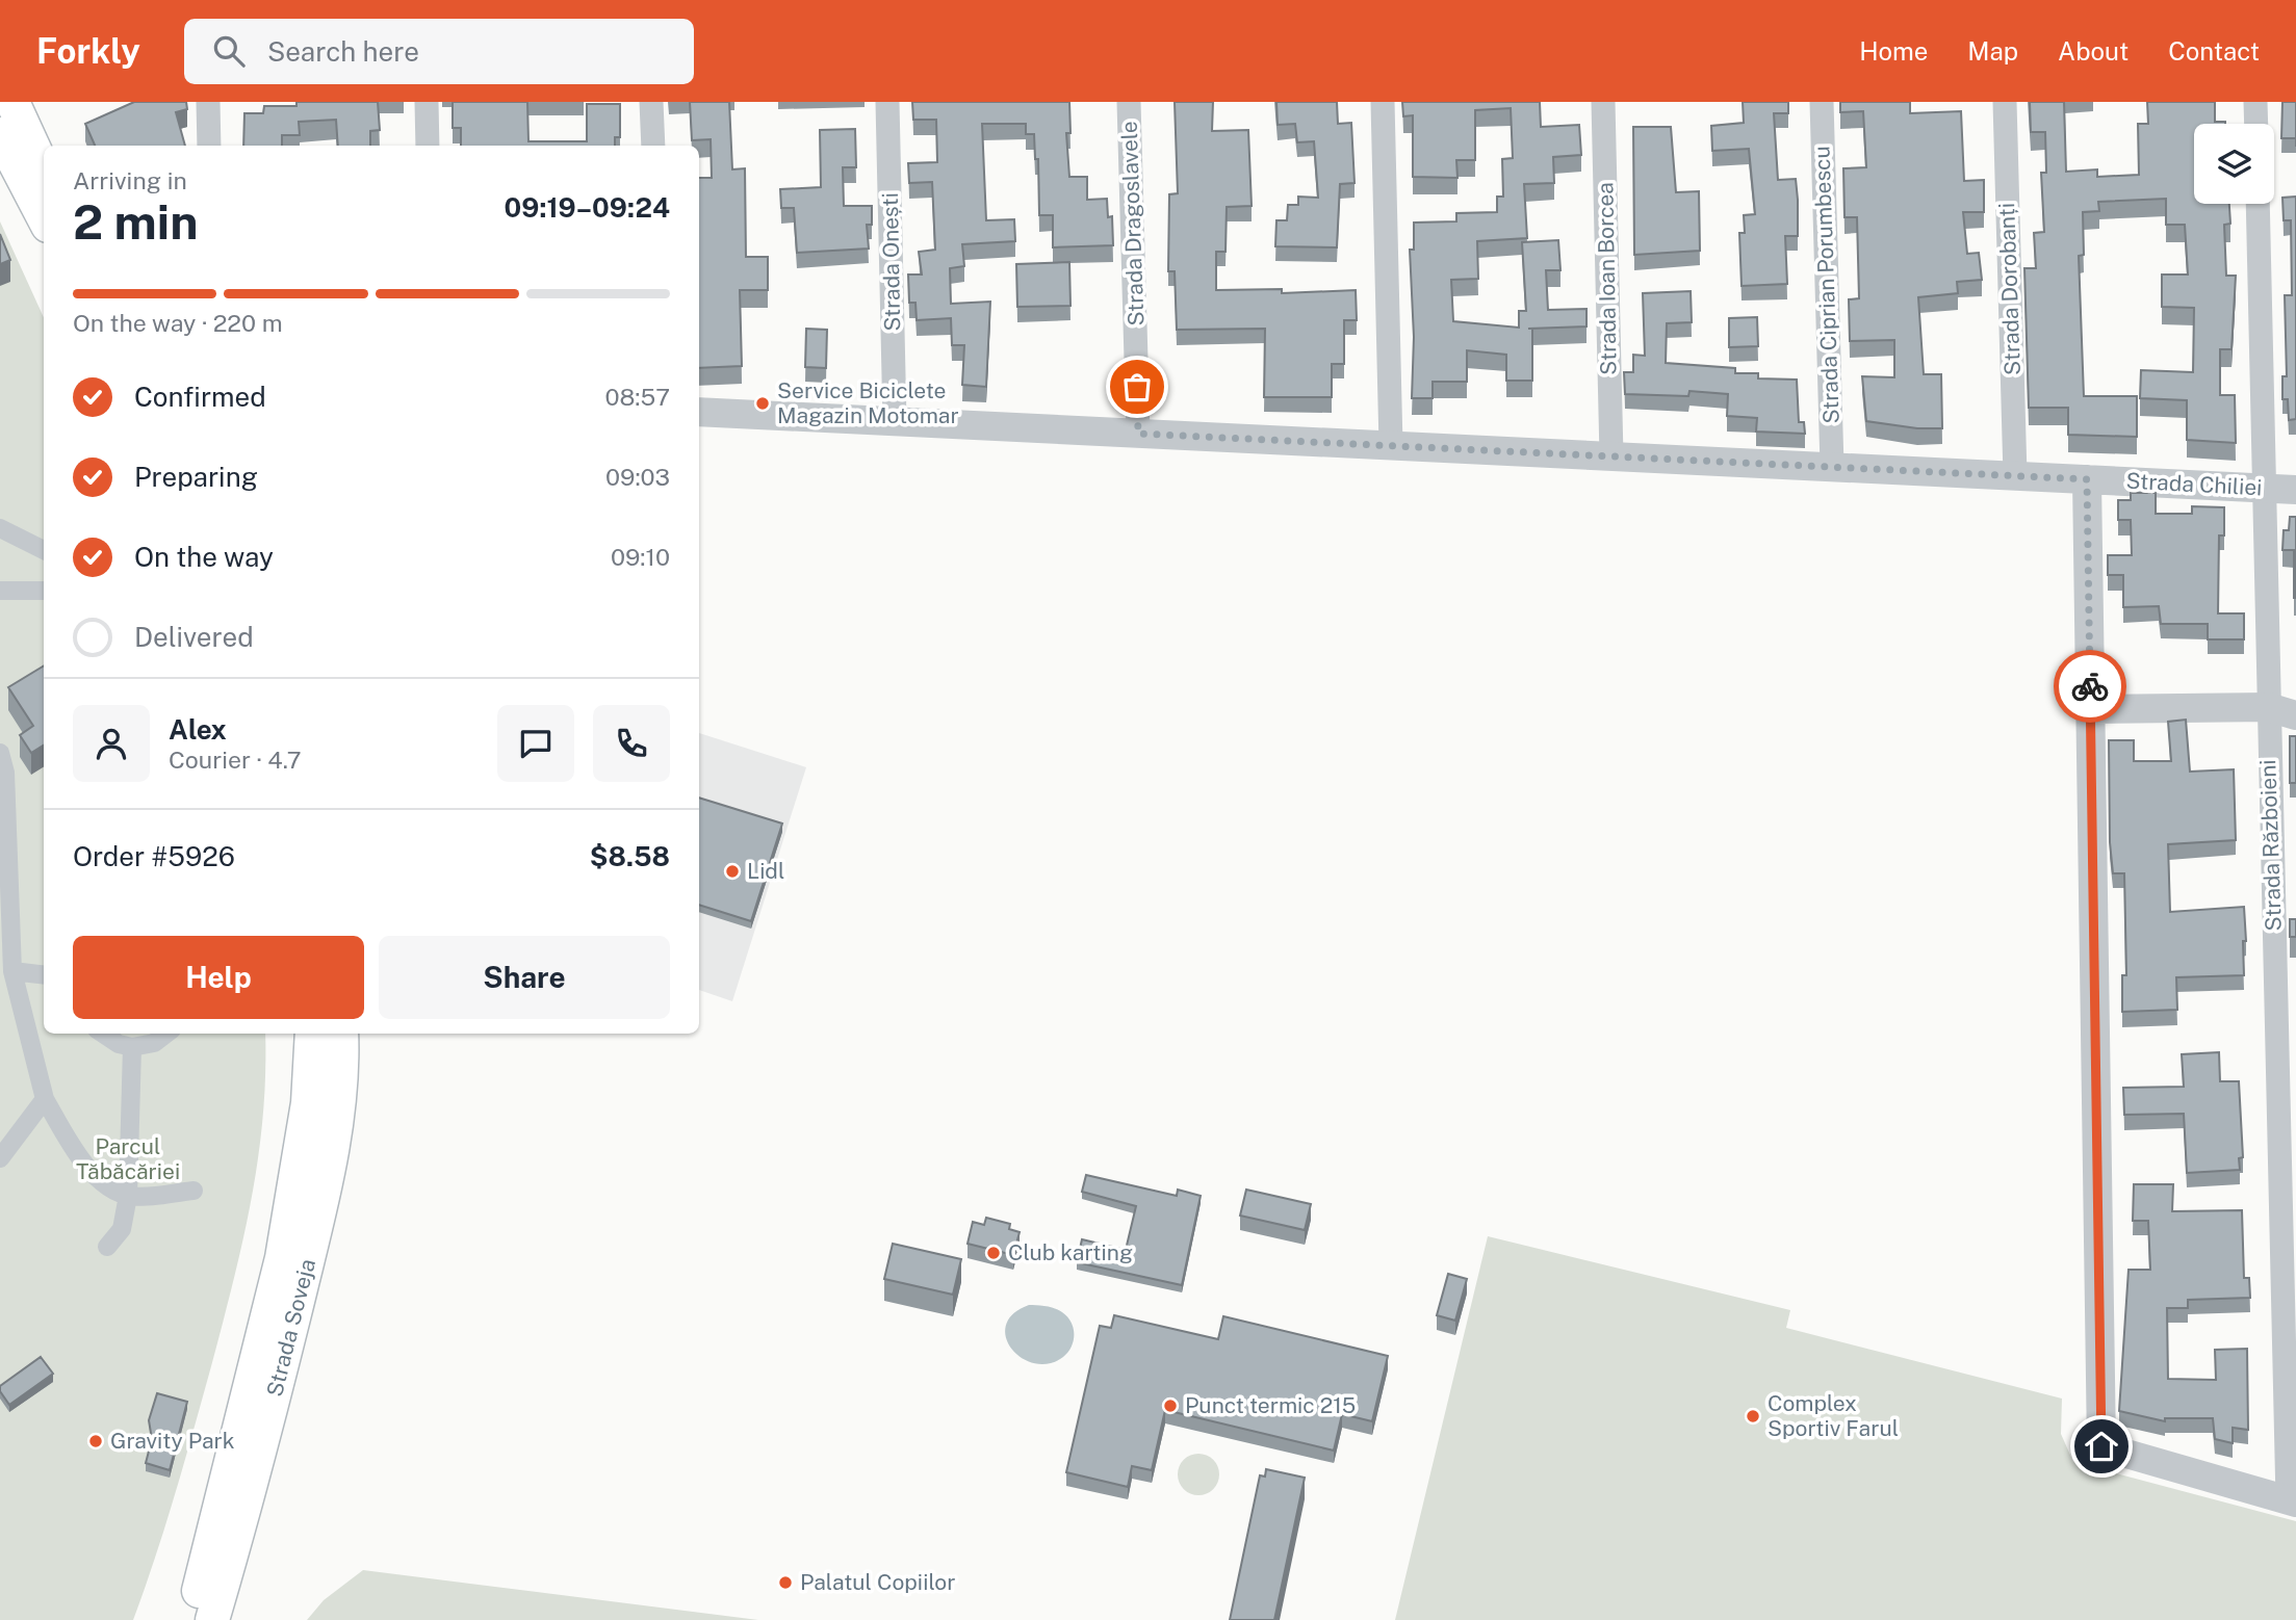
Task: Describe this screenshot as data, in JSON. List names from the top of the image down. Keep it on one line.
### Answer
{"streets":{"main road":["Strada Soveja"],"street":["Strada Dragoslavele","Strada Onești","Strada Ioan Borcea","Strada Ciprian Porumbescu","Strada Dorobanți","Strada Chiliei","Strada Războieni"]},"crossings":[["Strada Dragoslavele","Strada Chiliei"],["Strada Onești","Strada Chiliei"],["Strada Ioan Borcea","Strada Chiliei"],["Strada Ciprian Porumbescu","Strada Chiliei"],["Strada Dorobanți","Strada Chiliei"],["Strada Chiliei","Strada Războieni"]],"parks":["Parcul Tăbăcăriei"],"places":["Service Biciclete Magazin Motomar","Lidl","Club karting","Punct termic 215","Complex Sportiv Farul","Gravity Park","Palatul Copiilor"],"page":{"header":"Forkly","search":"Search here","nav":["Home","Map","About","Contact"],"heading":["2 min","Arriving in","09:19–09:24"],"panel":["Alex","Courier · 4.7","Order #5926","$8.58"],"bar":"On the way · 220 m","list":[["Confirmed","08:57"],["Preparing","09:03"],["On the way","09:10"],"Delivered"],"buttons":["Help","Share"]}}
